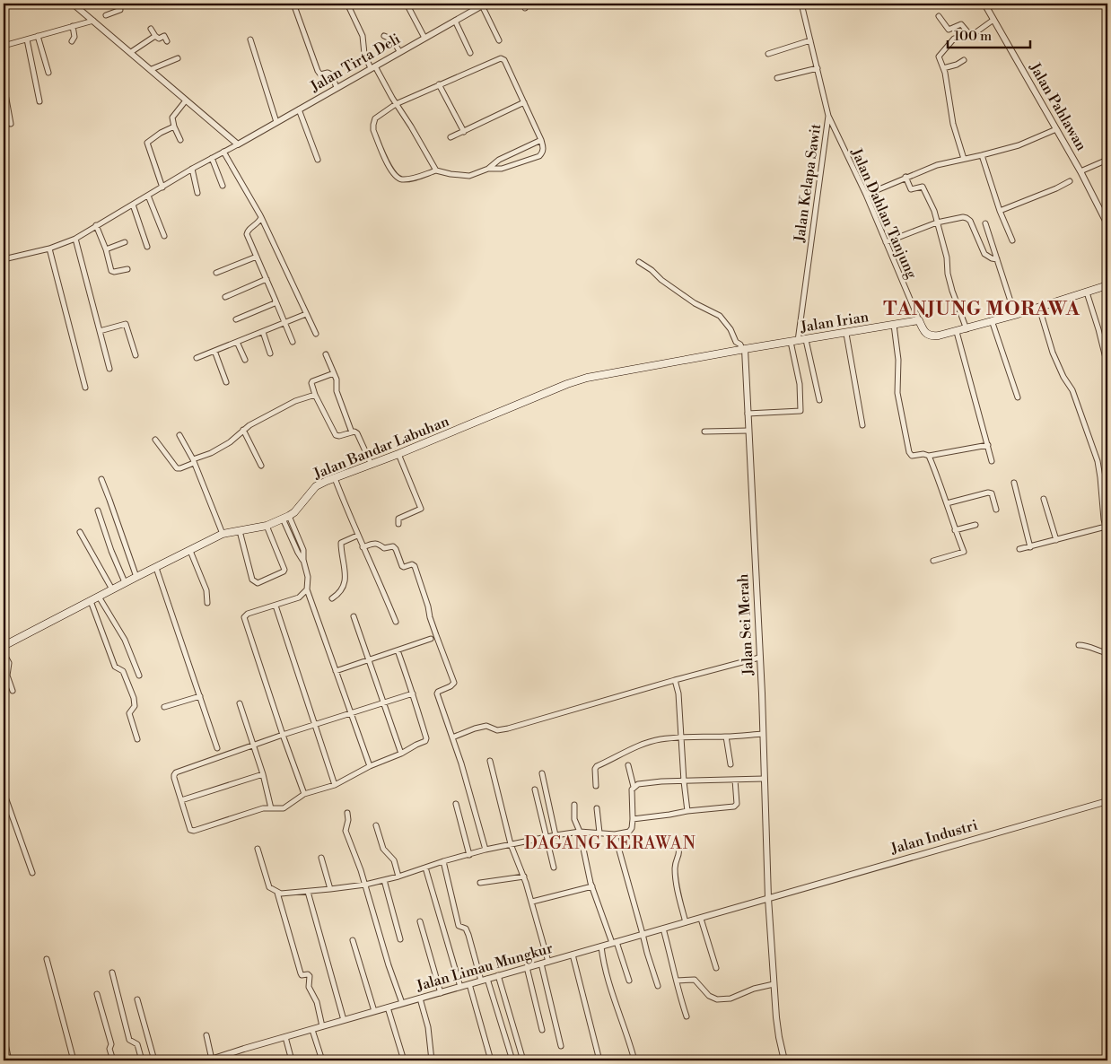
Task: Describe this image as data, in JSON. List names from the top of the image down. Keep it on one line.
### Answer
{"streets":{"main road":["Jalan Irian","Jalan Bandar Labuhan"],"street":["Jalan Tirta Deli","Jalan Pahlawan","Jalan Kelapa Sawit","Jalan Dahlan Tanjung","Jalan Sei Merah","Jalan Industri","Jalan Limau Mungkur"]},"crossings":[["Jalan Kelapa Sawit","Jalan Dahlan Tanjung"],["Jalan Kelapa Sawit","Jalan Irian"],["Jalan Dahlan Tanjung","Jalan Irian"],["Jalan Irian","Jalan Bandar Labuhan"],["Jalan Irian","Jalan Sei Merah"],["Jalan Bandar Labuhan","Jalan Sei Merah"],["Jalan Sei Merah","Jalan Industri"],["Jalan Sei Merah","Jalan Limau Mungkur"],["Jalan Industri","Jalan Limau Mungkur"]],"districts":["TANJUNG MORAWA","DAGANG KERAWAN"],"scale_bar":"100 m"}
